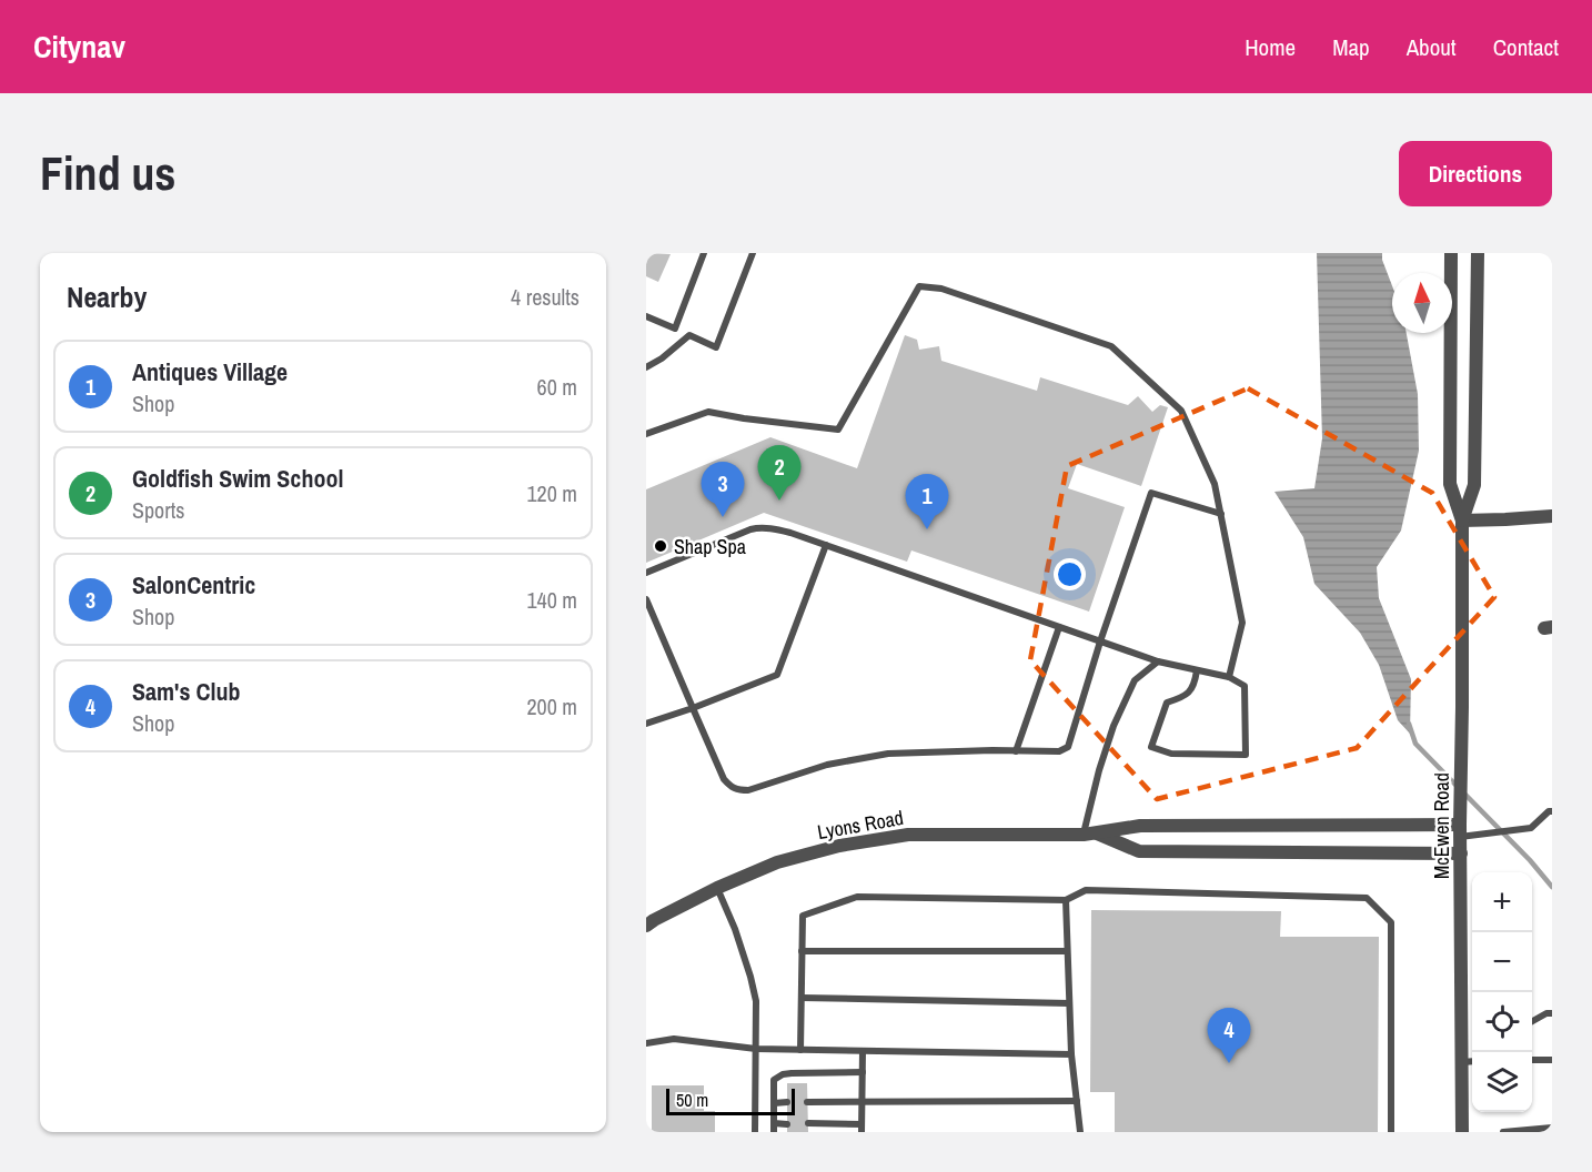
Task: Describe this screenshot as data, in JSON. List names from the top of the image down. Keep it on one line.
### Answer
{"streets":{"street":["Lyons Road","McEwen Road"]},"crossings":[["Lyons Road","McEwen Road"]],"places":["Shap Spa"],"scale_bar":"50 m","north":"top","page":{"header":"Citynav","nav":["Home","Map","About","Contact"],"buttons":"Directions","title":"Find us","heading":["Nearby","4 results"],"list":[{"mark":"1","name":"Antiques Village","note":"Shop","value":"60 m"},{"mark":"2","name":"Goldfish Swim School","note":"Sports","value":"120 m"},{"mark":"3","name":"SalonCentric","note":"Shop","value":"140 m"},{"mark":"4","name":"Sam's Club","note":"Shop","value":"200 m"}],"pins":["2","3","1","4"],"map_buttons":["+","−"],"scale":"50 m"}}
